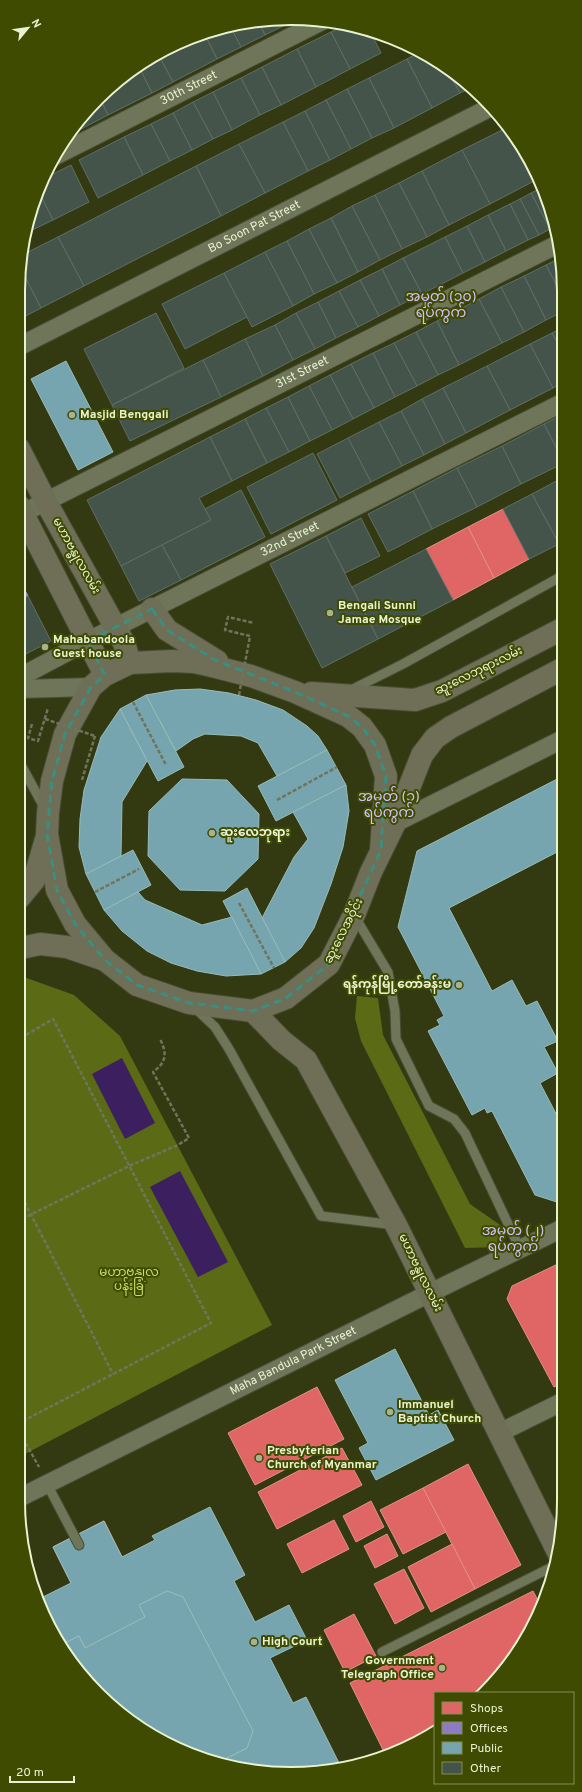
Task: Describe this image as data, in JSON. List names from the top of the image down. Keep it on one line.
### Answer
{"streets":{"main road":["မဟာဗန္ဓုလလမ်း","ဆူးလေဘုရားလမ်း","ဆူးလေအဝိုင်း"],"street":["30th Street","Bo Soon Pat Street","31st Street","32nd Street","Maha Bandula Park Street"]},"crossings":[["31st Street","မဟာဗန္ဓုလလမ်း"],["32nd Street","မဟာဗန္ဓုလလမ်း"],["မဟာဗန္ဓုလလမ်း","ဆူးလေအဝိုင်း"],["မဟာဗန္ဓုလလမ်း","Maha Bandula Park Street"],["ဆူးလေဘုရားလမ်း","ဆူးလေအဝိုင်း"]],"districts":["အမှတ် (၁၀) ရပ်ကွက်","အမှတ် (၁) ရပ်ကွက်","အမှတ် (၂) ရပ်ကွက်"],"parks":["မဟာဗန္ဓုလ ပန်းခြံ"],"places":["Masjid Benggali","Bengali Sunni Jamae Mosque","Mahabandoola Guest house","ဆူးလေဘုရား","ရန်ကုန်မြို့တော်ခန်းမ","Immanuel Baptist Church","Presbyterian Church of Myanmar","High Court","Government Telegraph Office"],"legend":["Shops","Offices","Public","Other"],"scale_bar":"20 m","north":"top right"}
